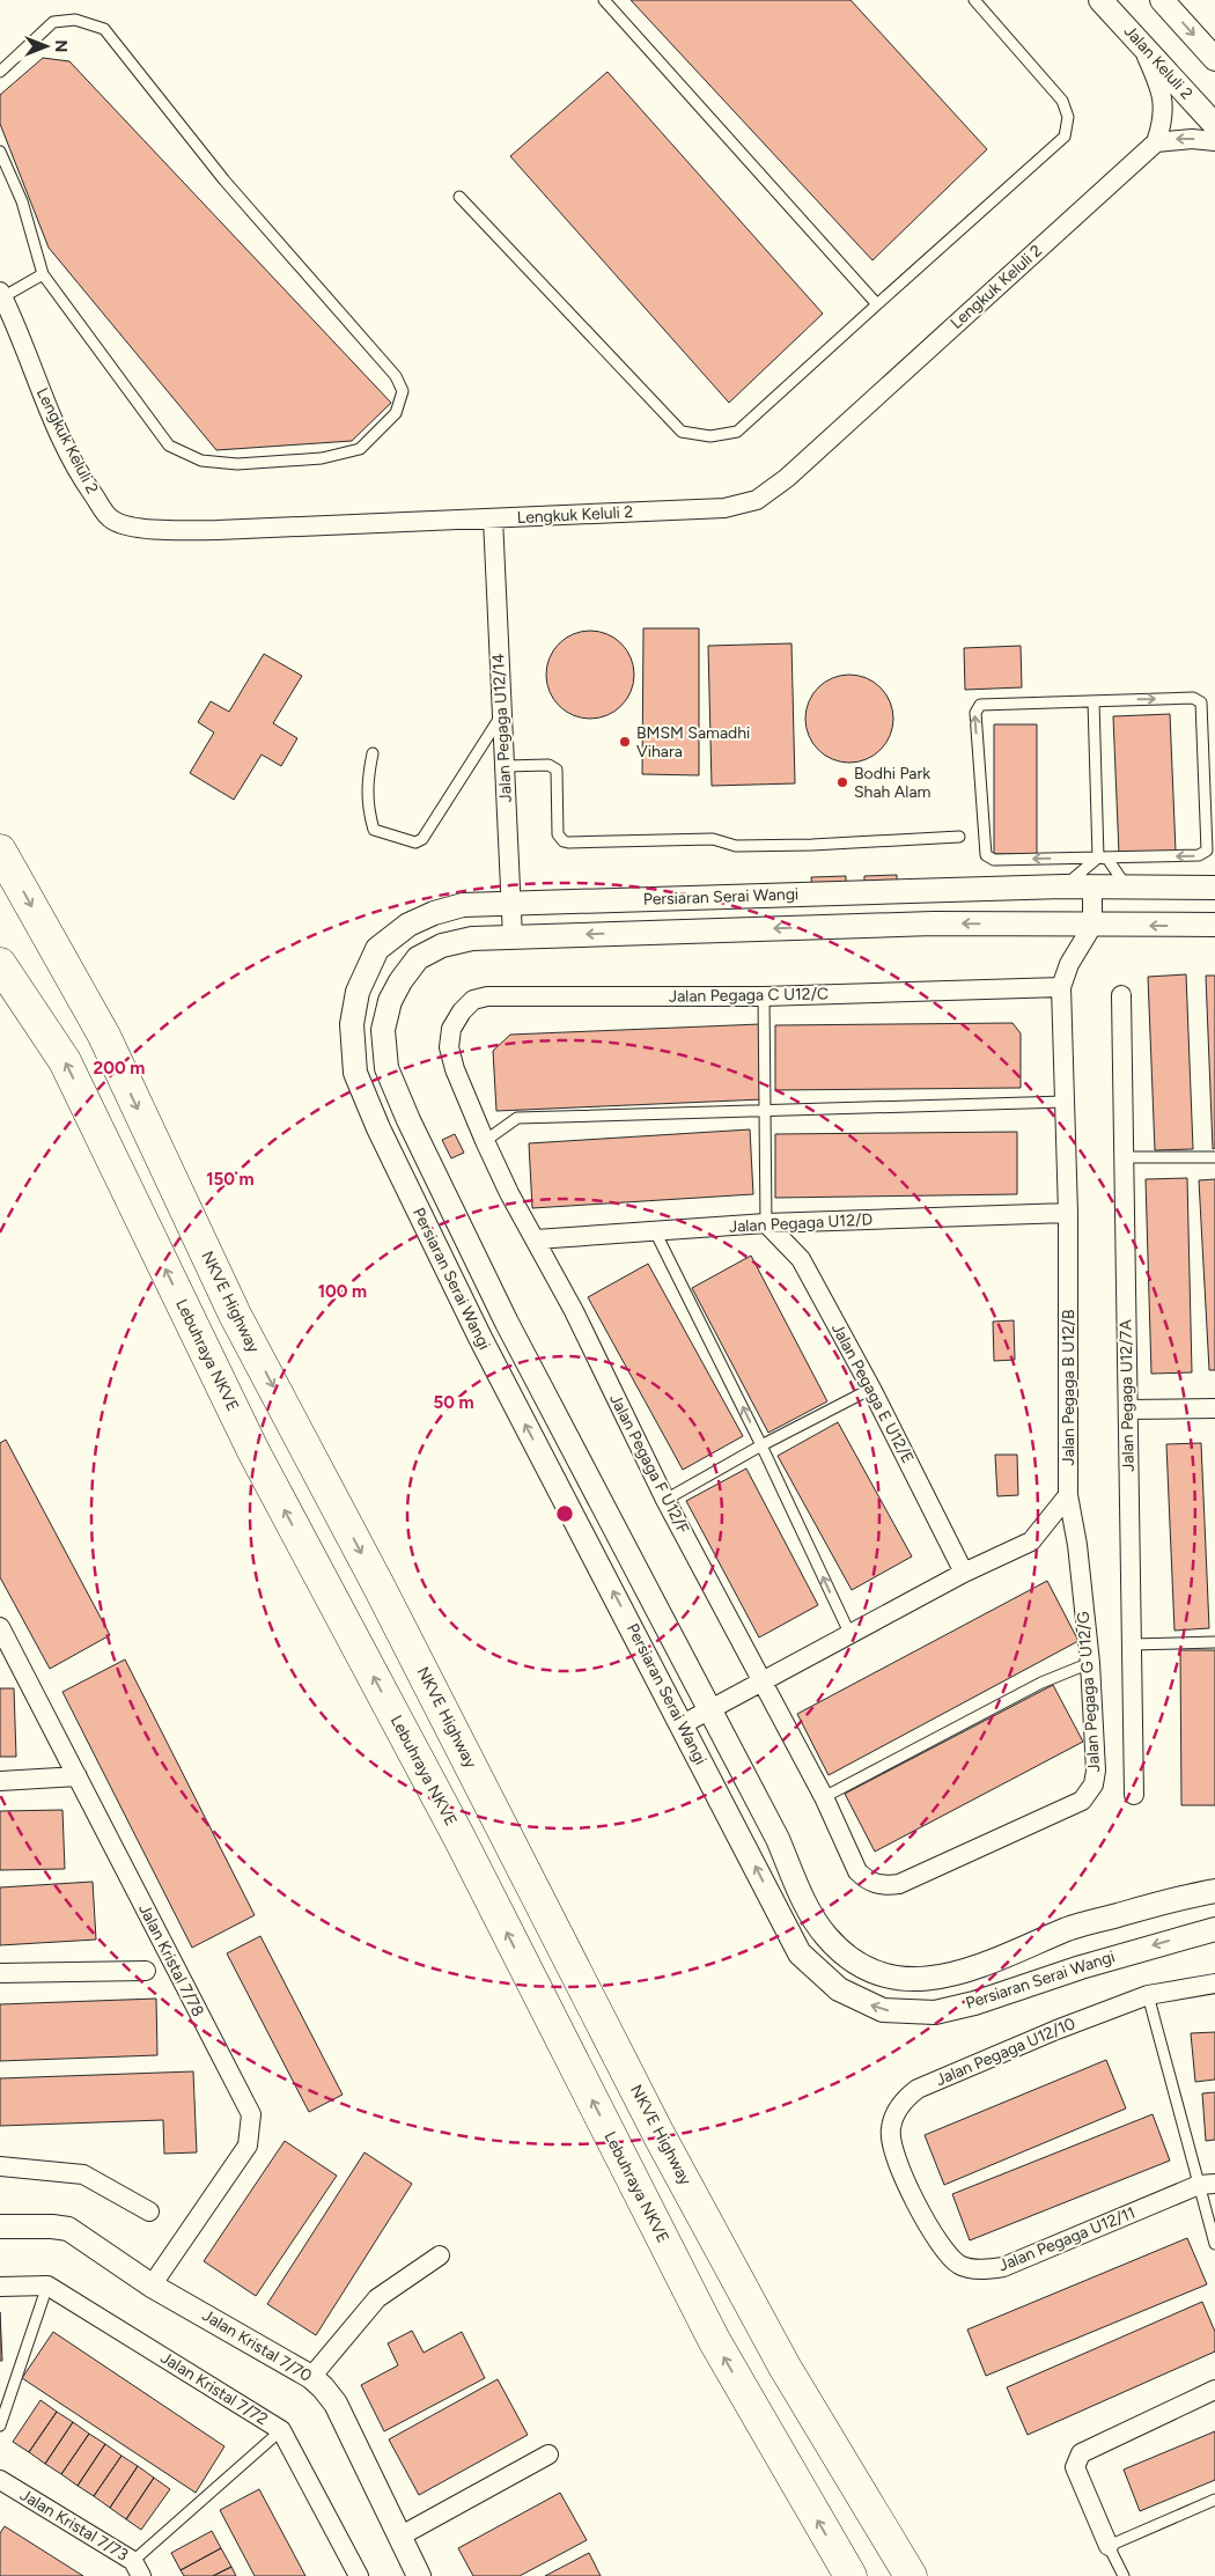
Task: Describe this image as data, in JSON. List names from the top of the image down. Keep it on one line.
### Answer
{"streets":{"highway":["NKVE Highway","Lebuhraya NKVE"],"street":["Jalan Keluli 2","Lengkuk Keluli 2","Jalan Pegaga U12/14","Persiaran Serai Wangi","Jalan Pegaga C U12/C","Jalan Pegaga U12/D","Jalan Pegaga B U12/B","Jalan Pegaga E U12/E","Jalan Pegaga U12/7A","Jalan Pegaga F U12/F","Jalan Pegaga G U12/G","Jalan Kristal 7/78","Jalan Pegaga U12/10","Jalan Pegaga U12/11","Jalan Kristal 7/70","Jalan Kristal 7/72","Jalan Kristal 7/73"]},"crossings":[["Lengkuk Keluli 2","Jalan Pegaga U12/14"],["Jalan Pegaga U12/14","Persiaran Serai Wangi"],["Persiaran Serai Wangi","Jalan Pegaga B U12/B"],["Jalan Pegaga C U12/C","Jalan Pegaga B U12/B"],["Jalan Pegaga C U12/C","Jalan Pegaga F U12/F"],["Jalan Pegaga U12/D","Jalan Pegaga B U12/B"],["Jalan Pegaga U12/D","Jalan Pegaga E U12/E"],["Jalan Pegaga U12/D","Jalan Pegaga F U12/F"],["Jalan Pegaga B U12/B","Jalan Pegaga G U12/G"],["Jalan Pegaga F U12/F","Jalan Pegaga G U12/G"],["Jalan Kristal 7/78","Jalan Kristal 7/70"],["Jalan Pegaga U12/10","Jalan Pegaga U12/11"]],"one_way":["NKVE Highway","Lebuhraya NKVE"],"places":["BMSM Samadhi Vihara","Bodhi Park Shah Alam"],"north":"right","rings":["200 m","150 m","100 m","50 m"]}
